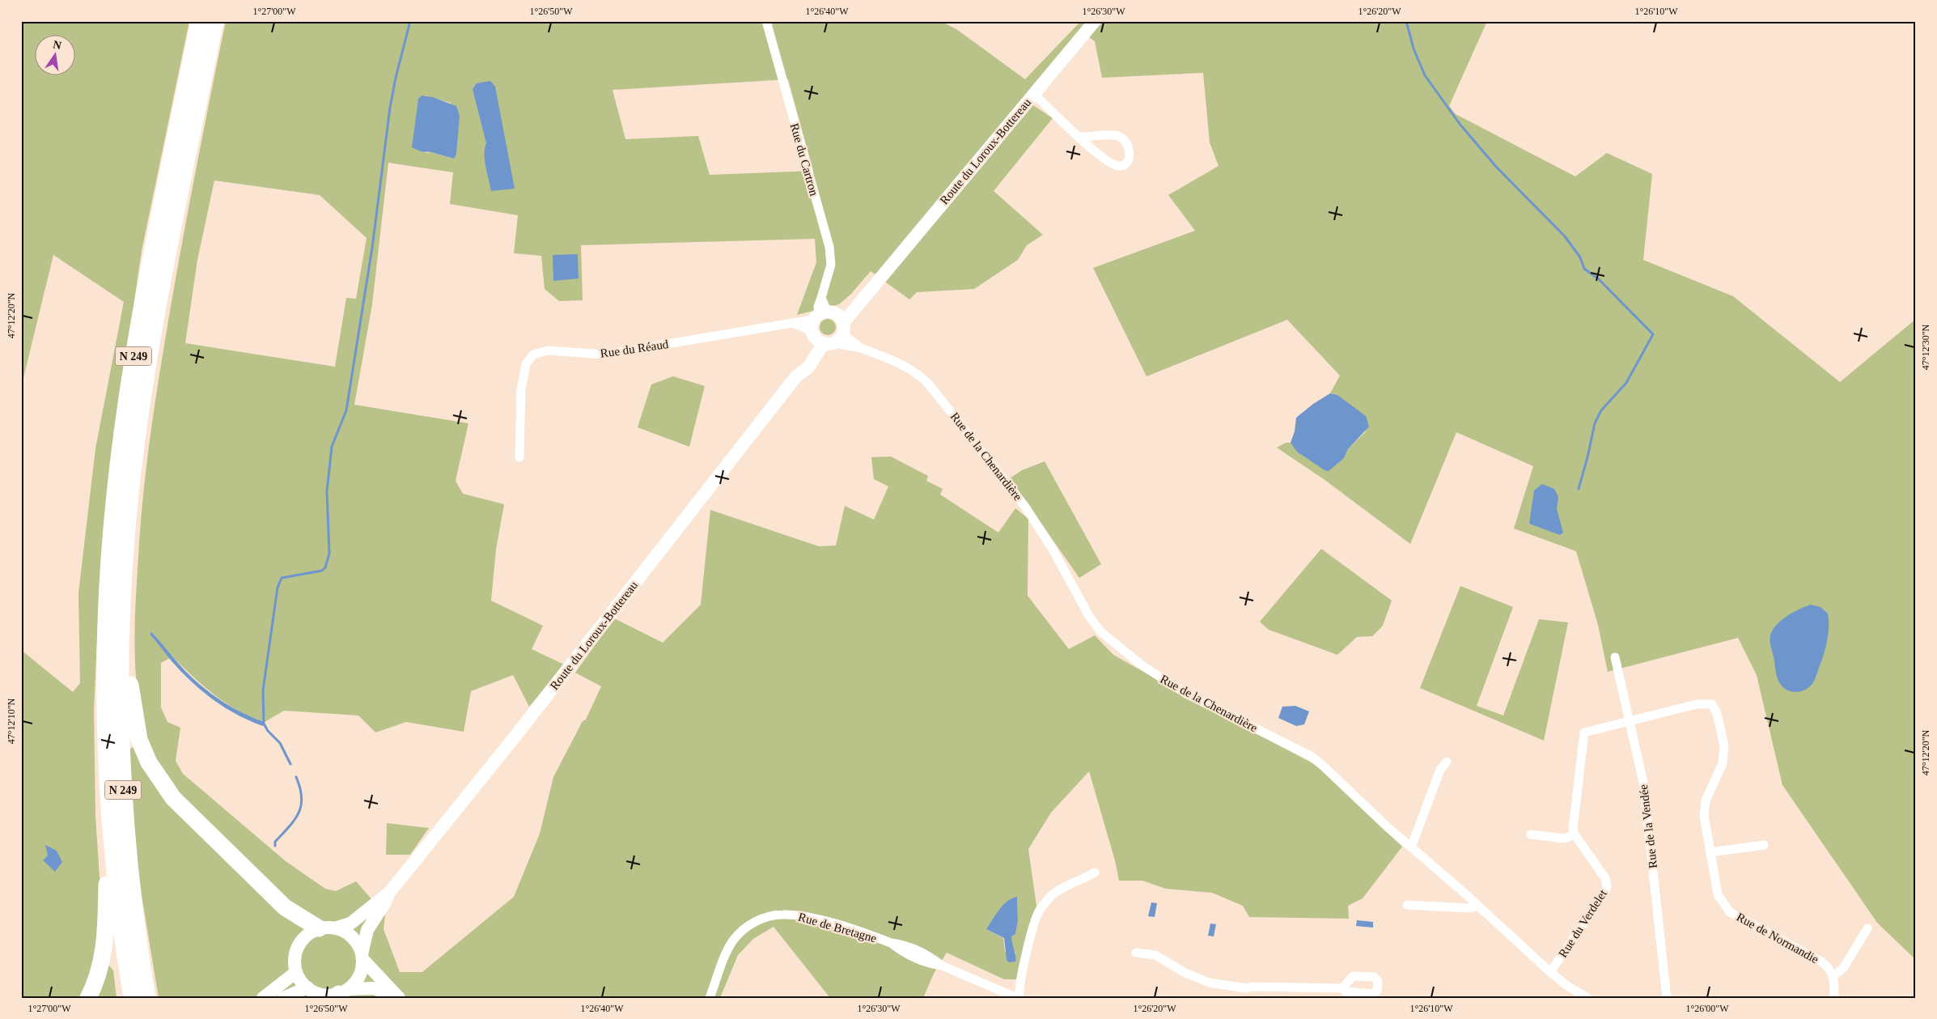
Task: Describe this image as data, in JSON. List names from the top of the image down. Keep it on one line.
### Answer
{"streets":{"highway":["N 249"],"main road":["Route du Loroux-Bottereau"],"street":["Rue du Cartron","Rue du Réaud","Rue de la Chenardière","Rue de la Vendée","Rue du Verdelet","Rue de Bretagne","Rue de Normandie"]},"crossings":[["Route du Loroux-Bottereau","Rue du Cartron"],["Route du Loroux-Bottereau","Rue du Réaud"],["Route du Loroux-Bottereau","Rue de la Chenardière"],["Rue du Cartron","Rue du Réaud"],["Rue du Cartron","Rue de la Chenardière"],["Rue du Réaud","Rue de la Chenardière"],["Rue de la Chenardière","Rue du Verdelet"],["Rue de la Vendée","Rue de Normandie"]],"north":"top","coordinates":["1°27'00\"W","1°26'50\"W","1°26'40\"W","1°26'30\"W","1°26'20\"W","1°26'10\"W","47°12'20\"N","47°12'30\"N","47°12'10\"N","1°26'00\"W"]}
